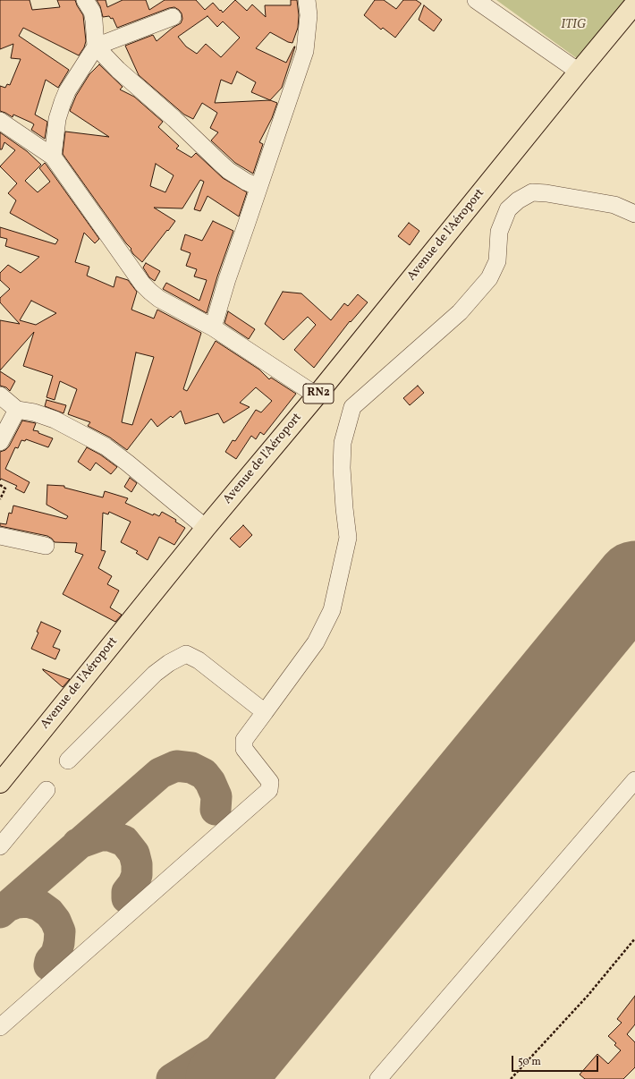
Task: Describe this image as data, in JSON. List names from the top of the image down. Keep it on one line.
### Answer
{"streets":{"highway":["Avenue de l'Aéroport","RN2"]},"parks":["ITIG"],"scale_bar":"50 m"}
